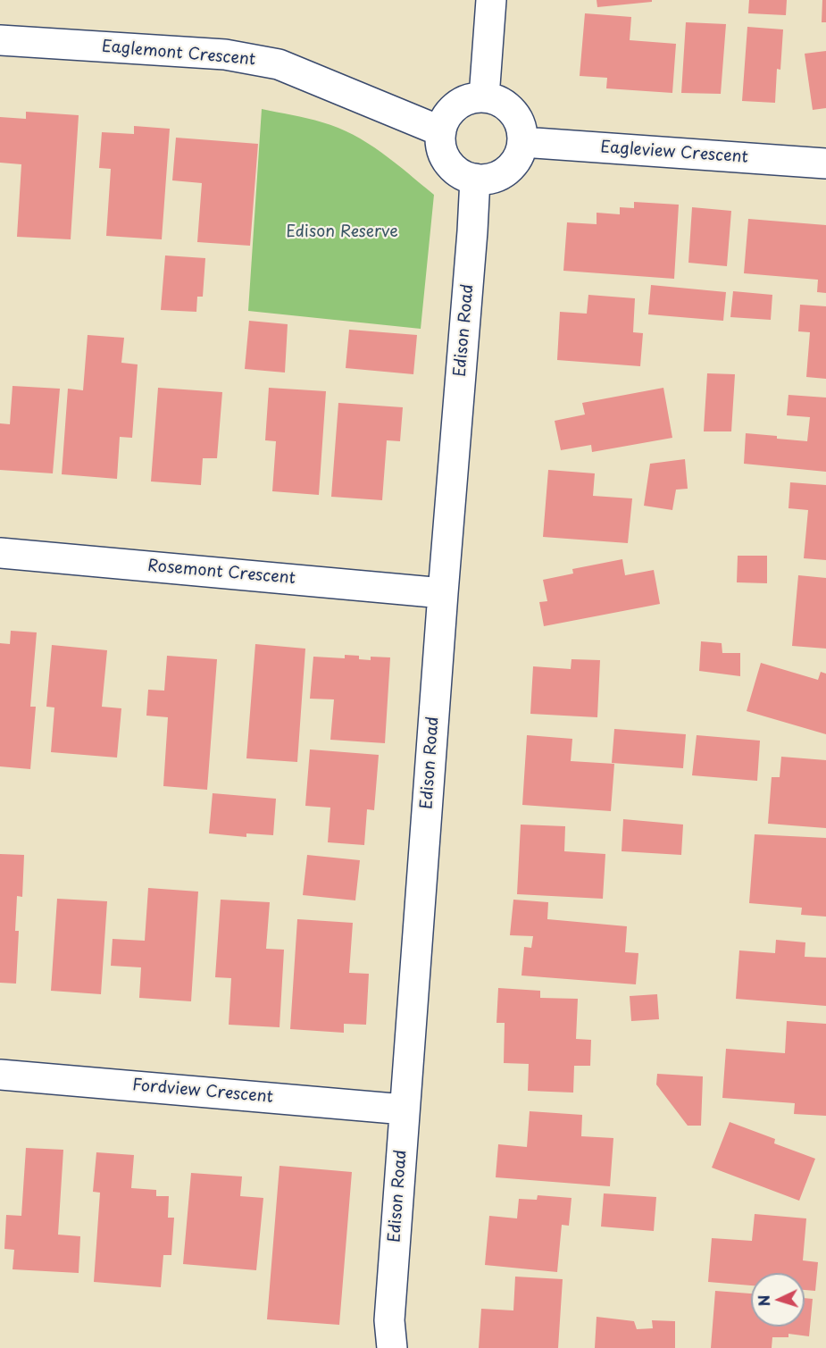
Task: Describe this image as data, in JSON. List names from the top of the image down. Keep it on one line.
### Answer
{"streets":{"street":["Eaglemont Crescent","Eagleview Crescent","Edison Road","Rosemont Crescent","Fordview Crescent"]},"crossings":[["Eaglemont Crescent","Eagleview Crescent"],["Eaglemont Crescent","Edison Road"],["Eagleview Crescent","Edison Road"],["Edison Road","Rosemont Crescent"],["Edison Road","Fordview Crescent"]],"parks":["Edison Reserve"],"north":"left"}
